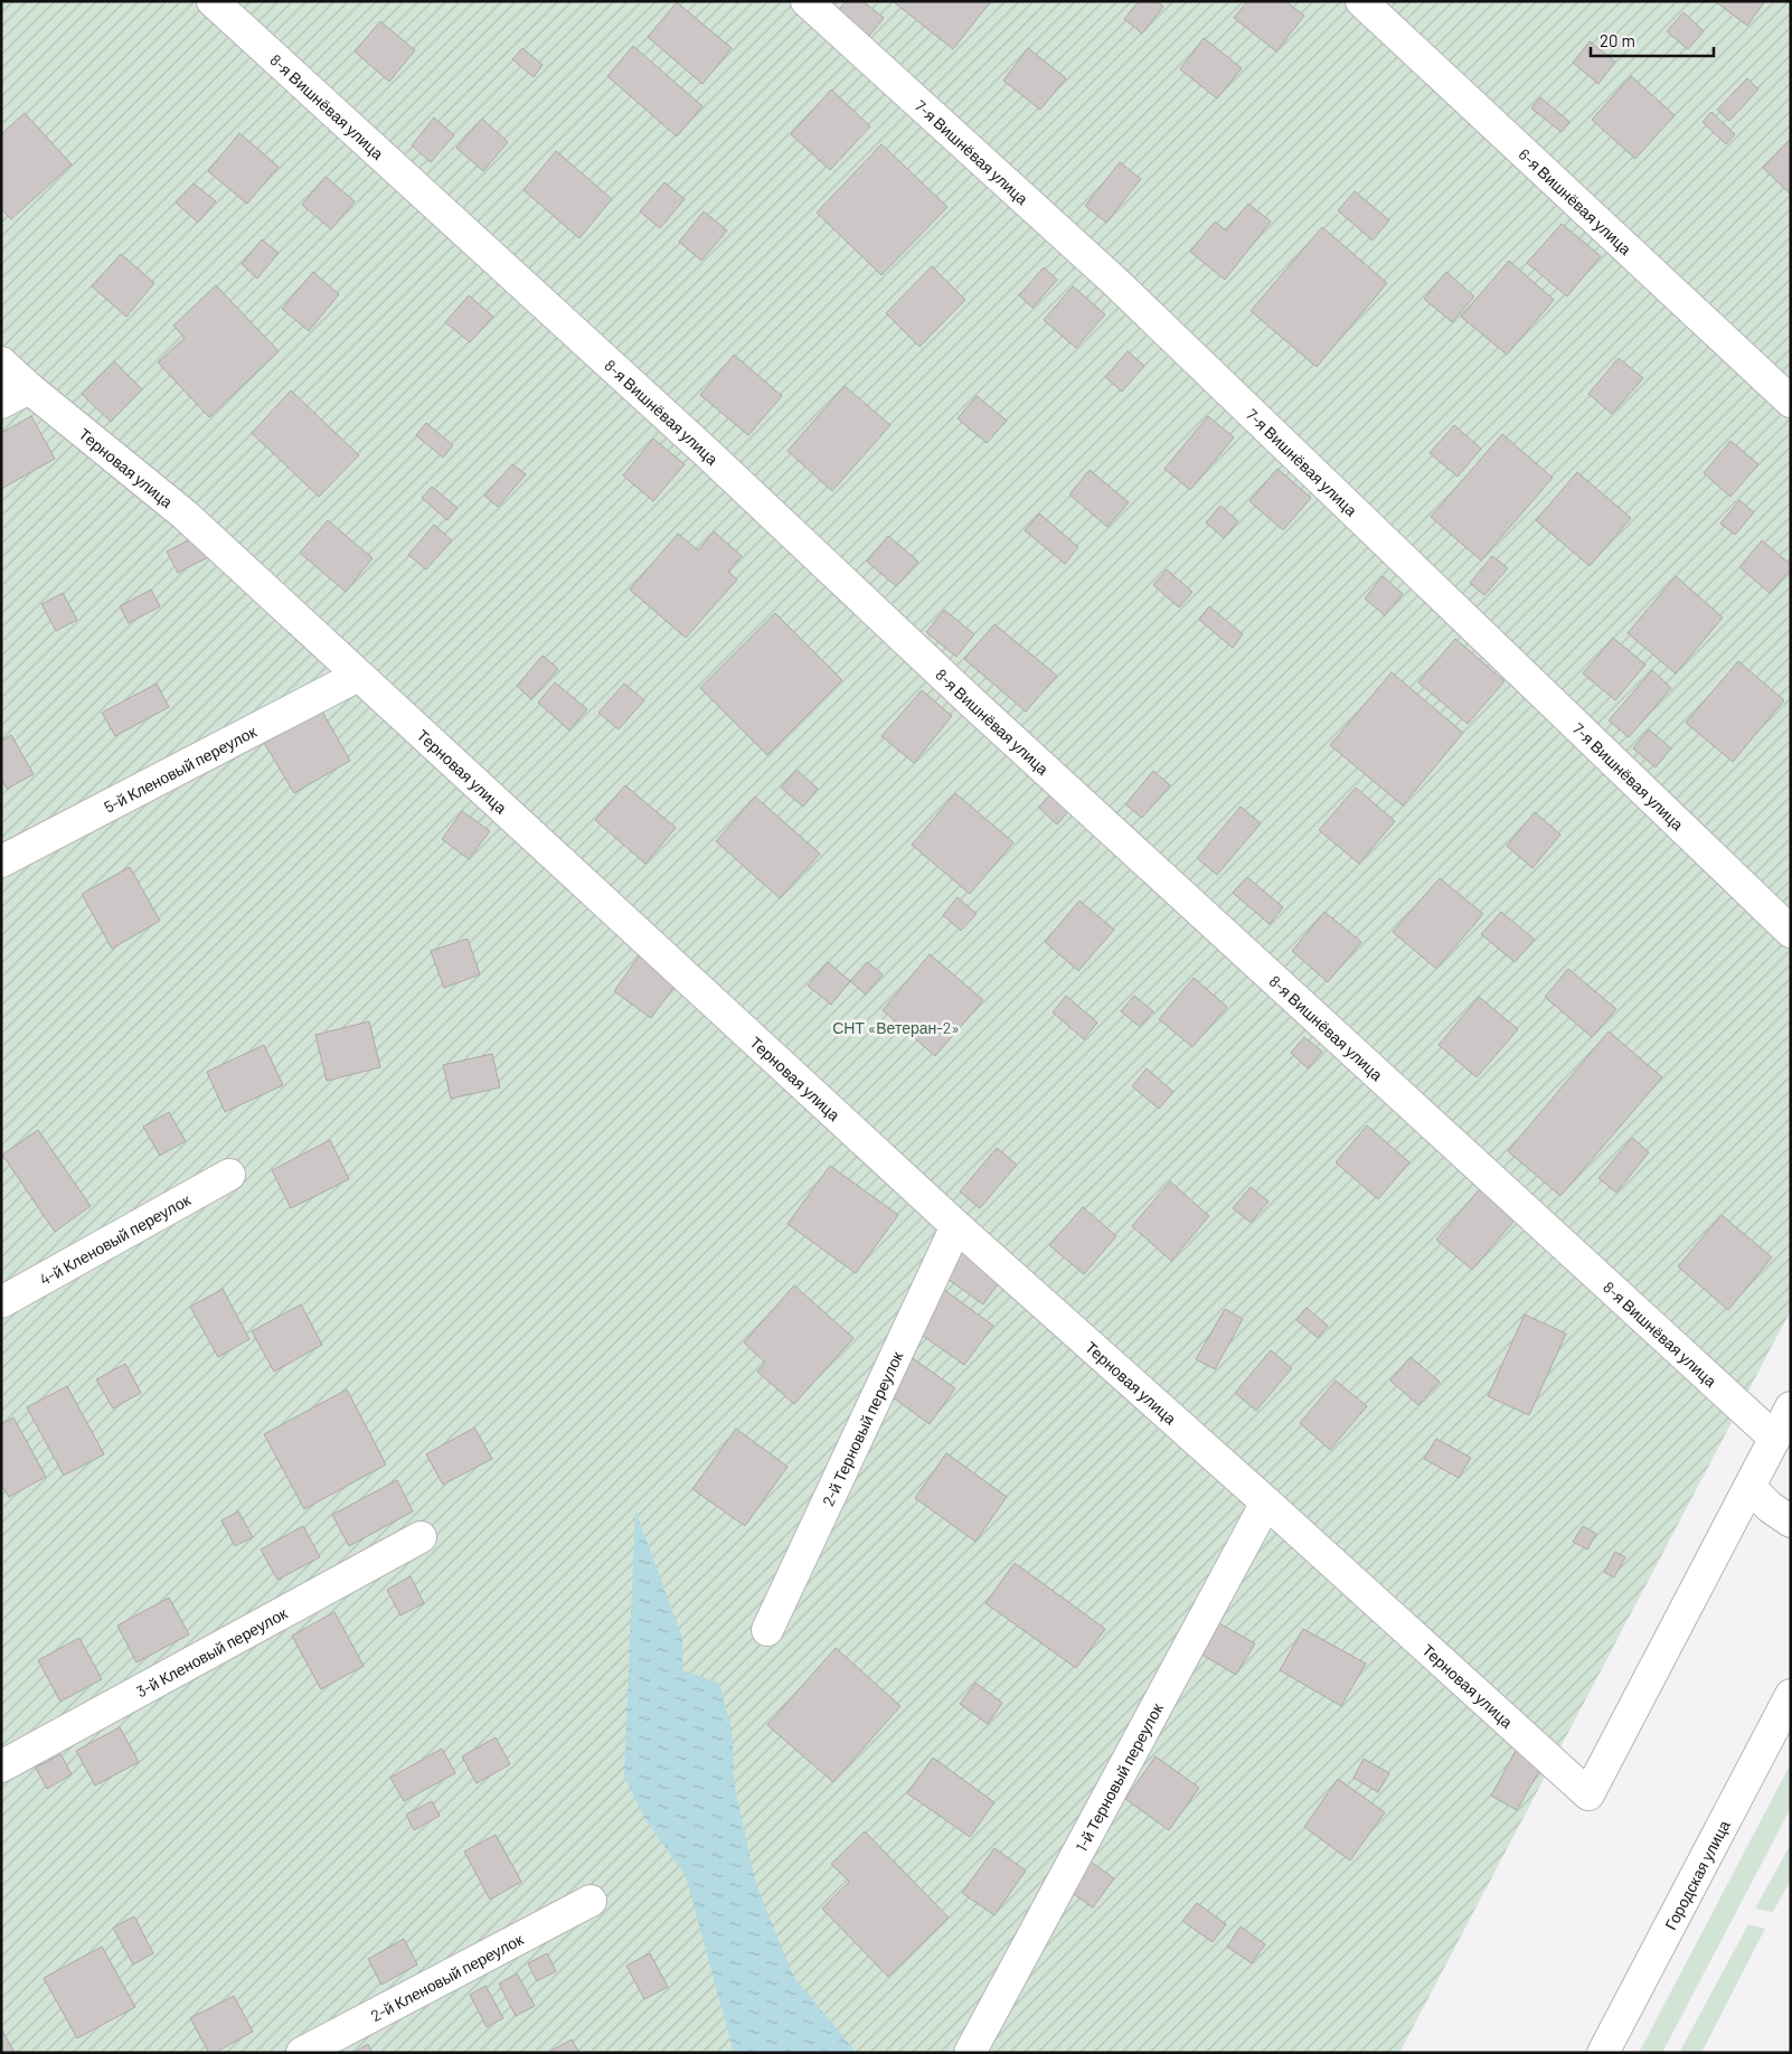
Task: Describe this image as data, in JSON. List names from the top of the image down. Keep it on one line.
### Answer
{"streets":{"street":["8-я Вишнёвая улица","7-я Вишнёвая улица","6-я Вишнёвая улица","Терновая улица","5-й Кленовый переулок","4-й Кленовый переулок","2-й Терновый переулок","3-й Кленовый переулок","1-й Терновый переулок","Городская улица","2-й Кленовый переулок"]},"crossings":[["Терновая улица","5-й Кленовый переулок"],["Терновая улица","2-й Терновый переулок"],["Терновая улица","1-й Терновый переулок"]],"parks":["СНТ «Ветеран-2»"],"scale_bar":"20 m"}
